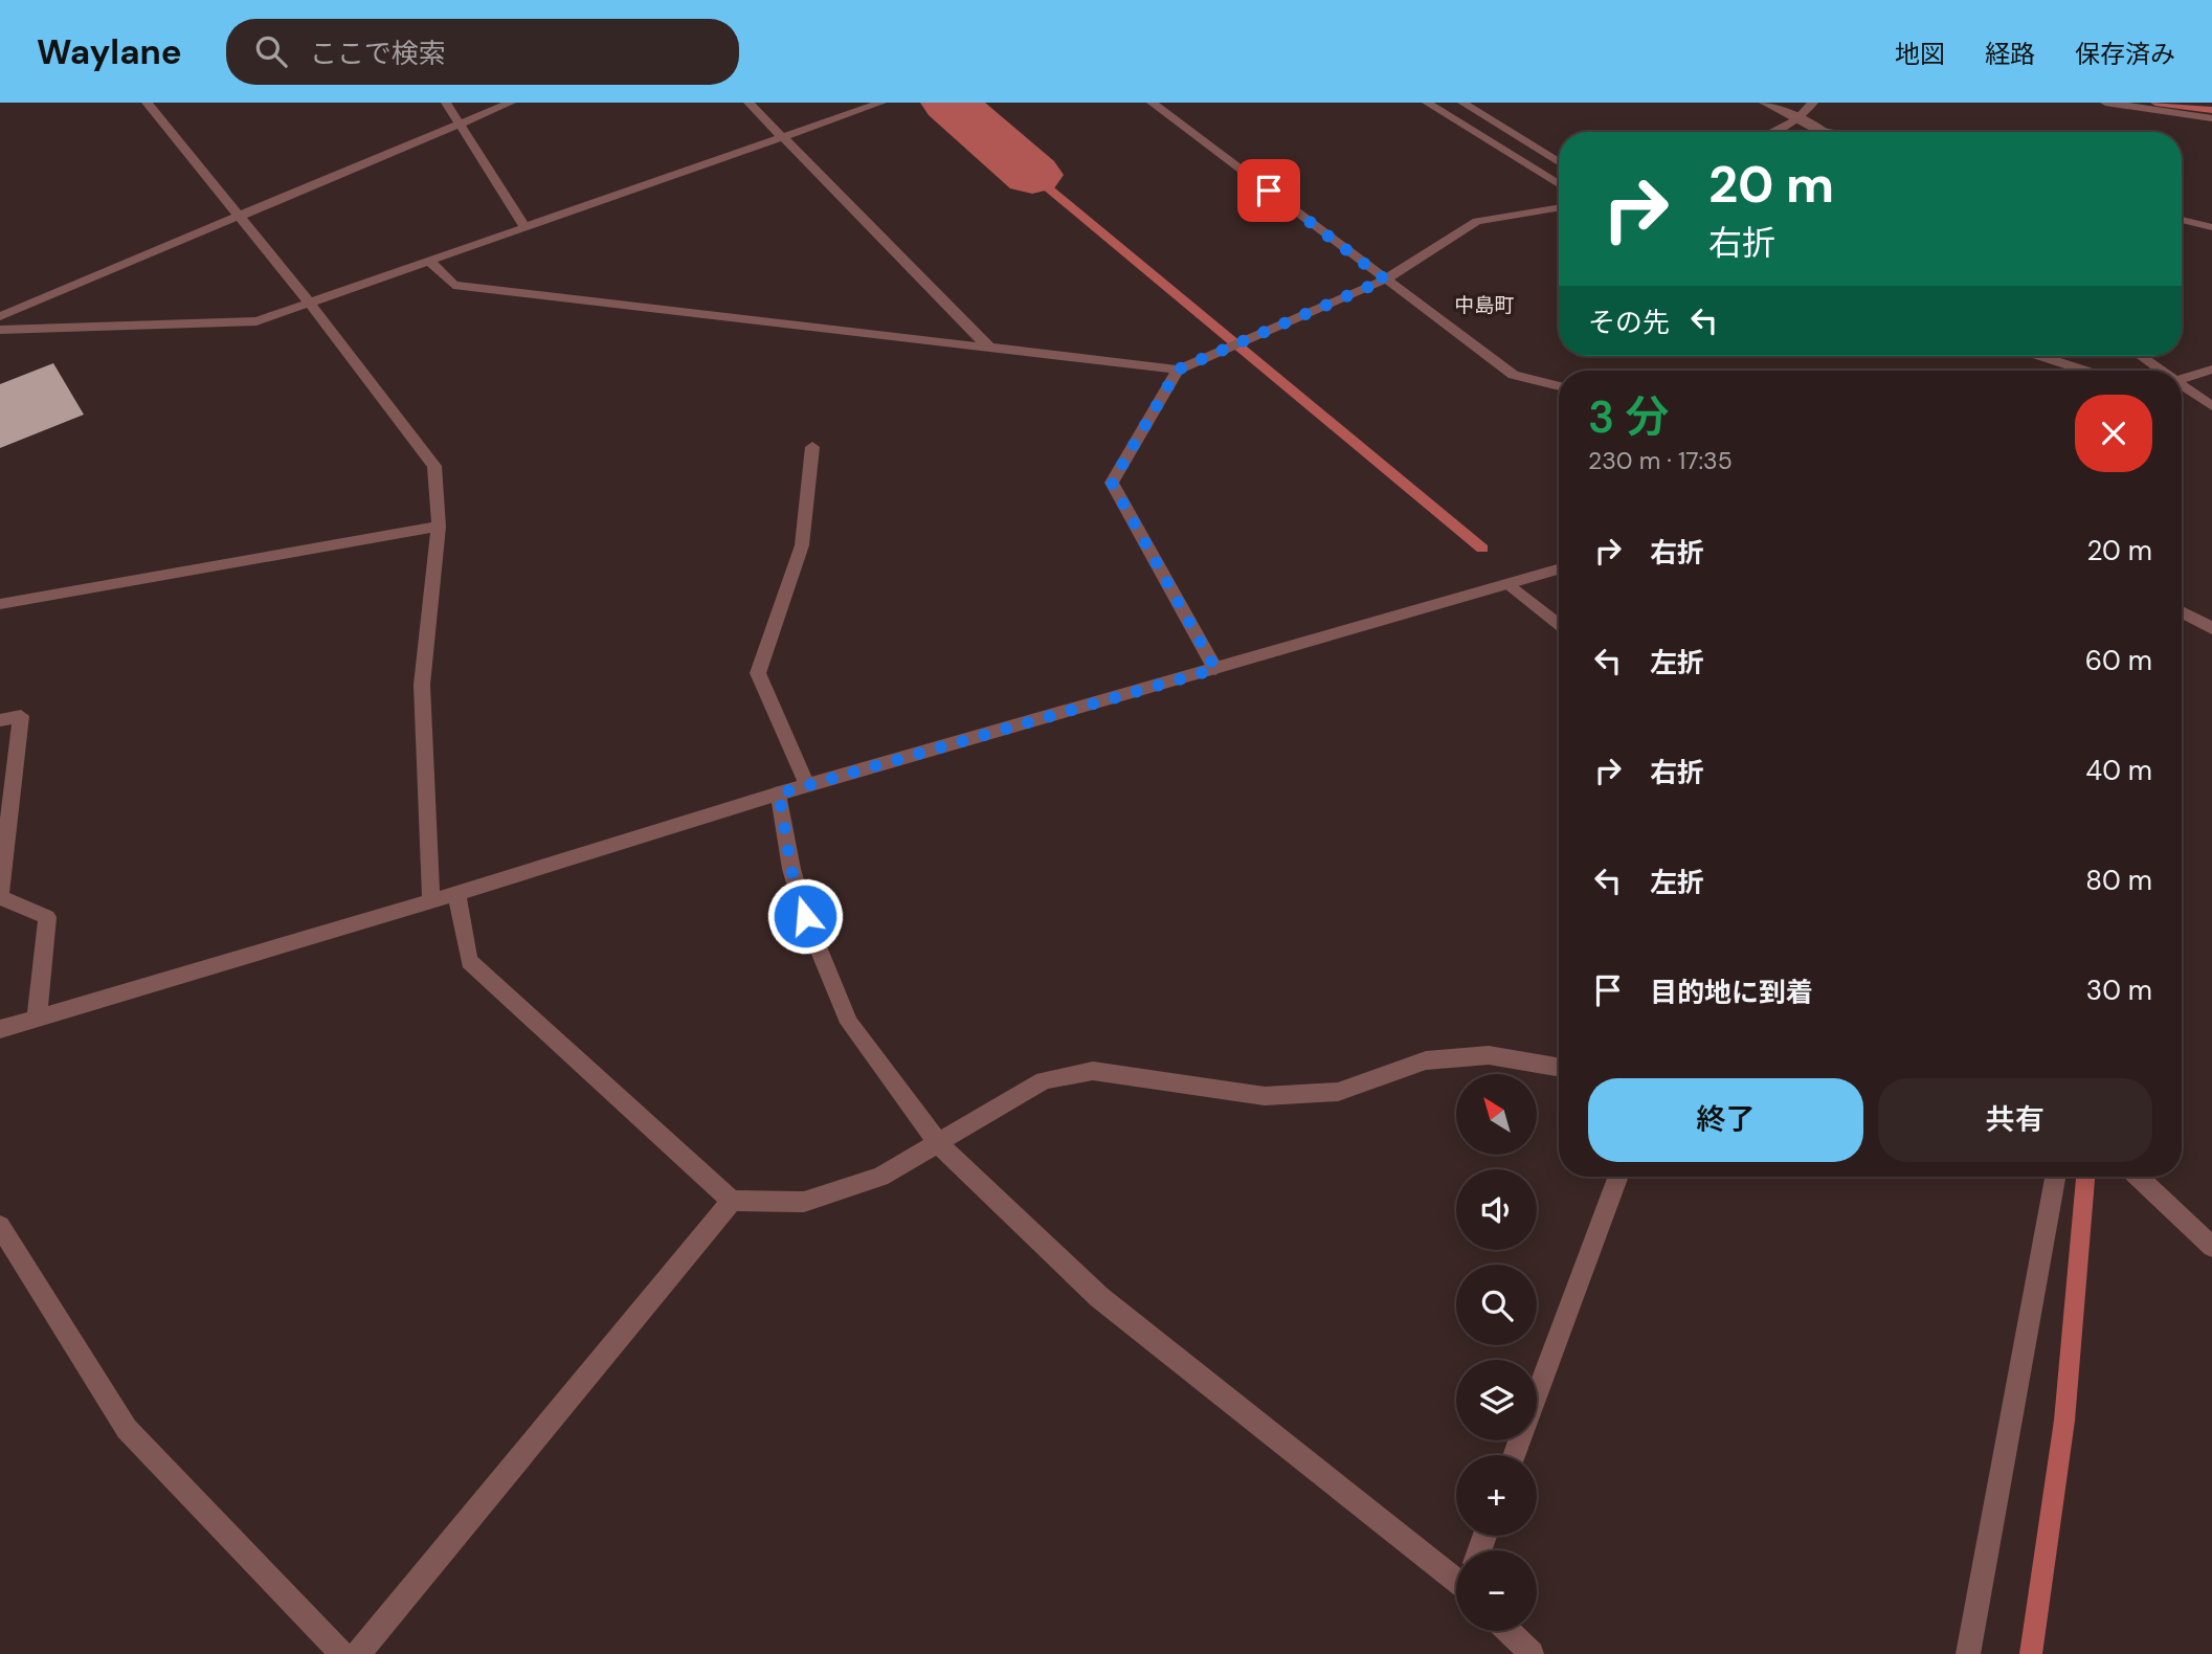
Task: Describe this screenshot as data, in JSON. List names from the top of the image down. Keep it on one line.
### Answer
{"districts":["中島町"],"north":"top left","page":{"header":"Waylane","search":"ここで検索","nav":["地図","経路","保存済み"],"turn":["20 m","右折"],"then":"その先","heading":["3 分","230 m · 17:35"],"list":[{"name":"右折","value":"20 m"},{"name":"左折","value":"60 m"},{"name":"右折","value":"40 m"},{"name":"左折","value":"80 m"},{"name":"目的地に到着","value":"30 m"}],"buttons":["終了","共有"],"map_buttons":["+","−"]}}
